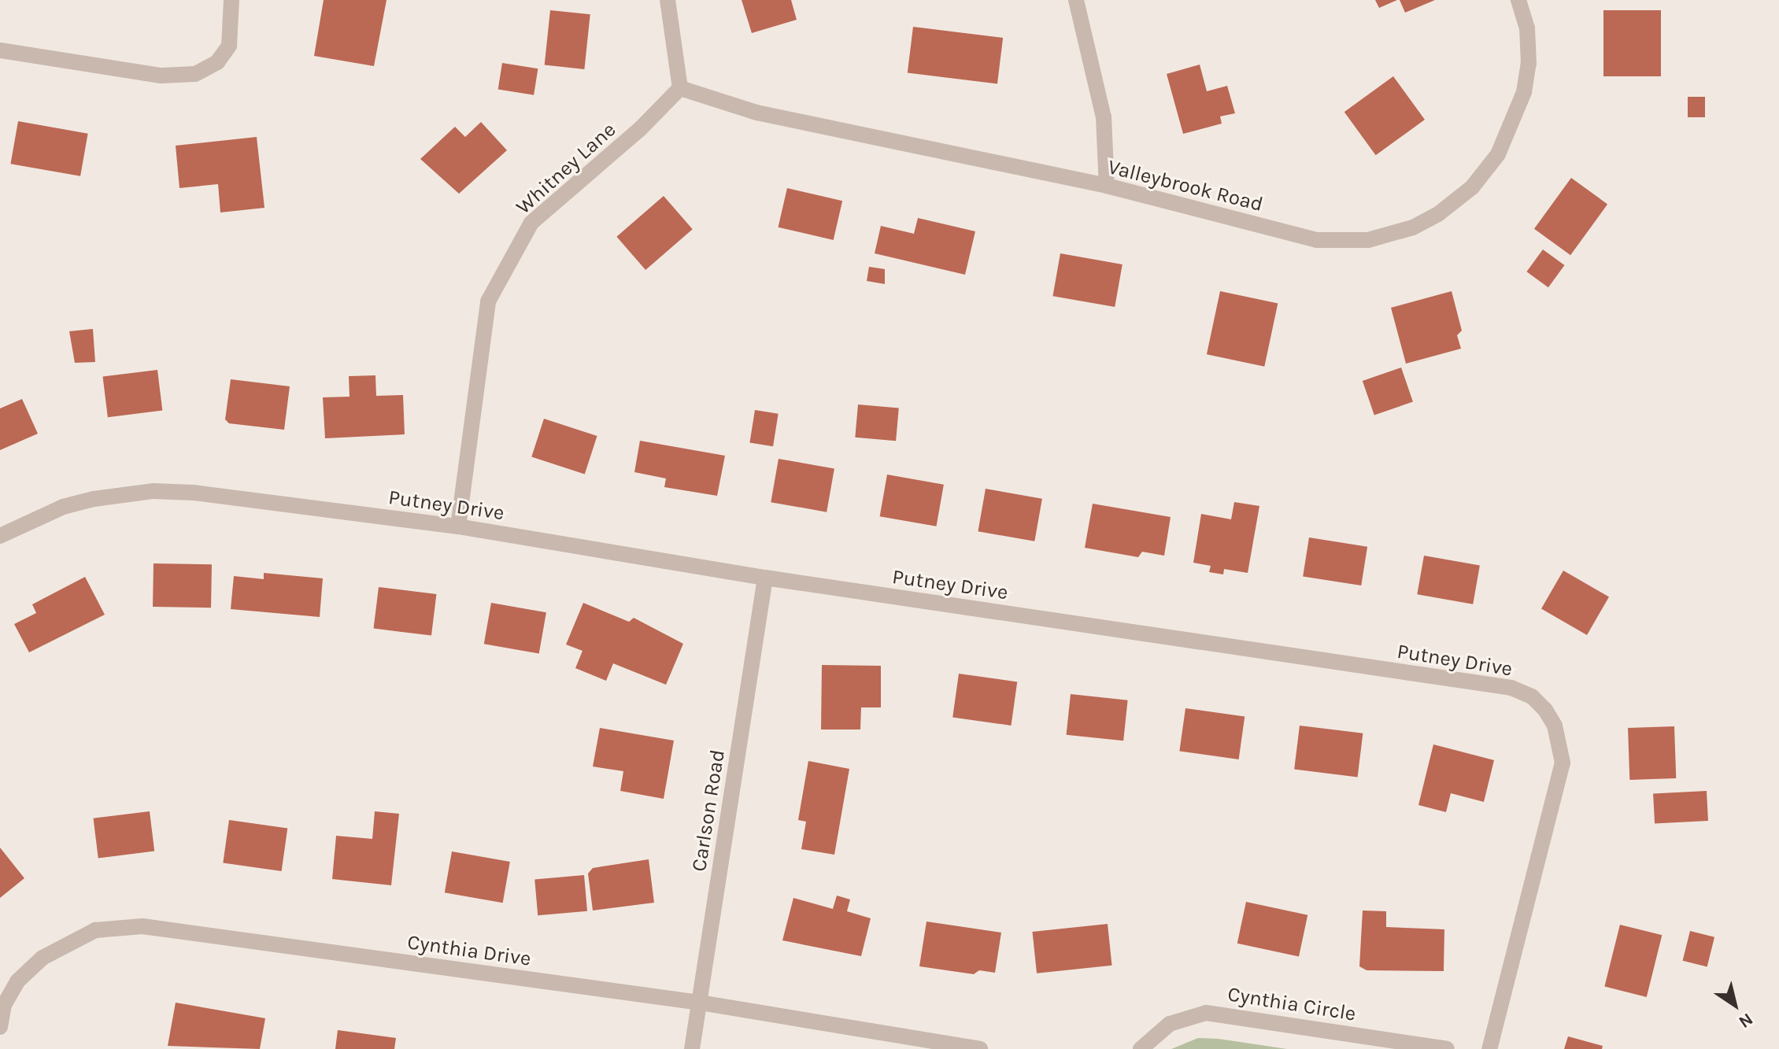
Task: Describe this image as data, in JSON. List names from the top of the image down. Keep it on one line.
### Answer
{"streets":{"street":["Whitney Lane","Valleybrook Road","Putney Drive","Carlson Road","Cynthia Drive","Cynthia Circle"]},"crossings":[["Whitney Lane","Valleybrook Road"],["Whitney Lane","Putney Drive"],["Putney Drive","Carlson Road"],["Carlson Road","Cynthia Drive"]],"north":"bottom right"}
